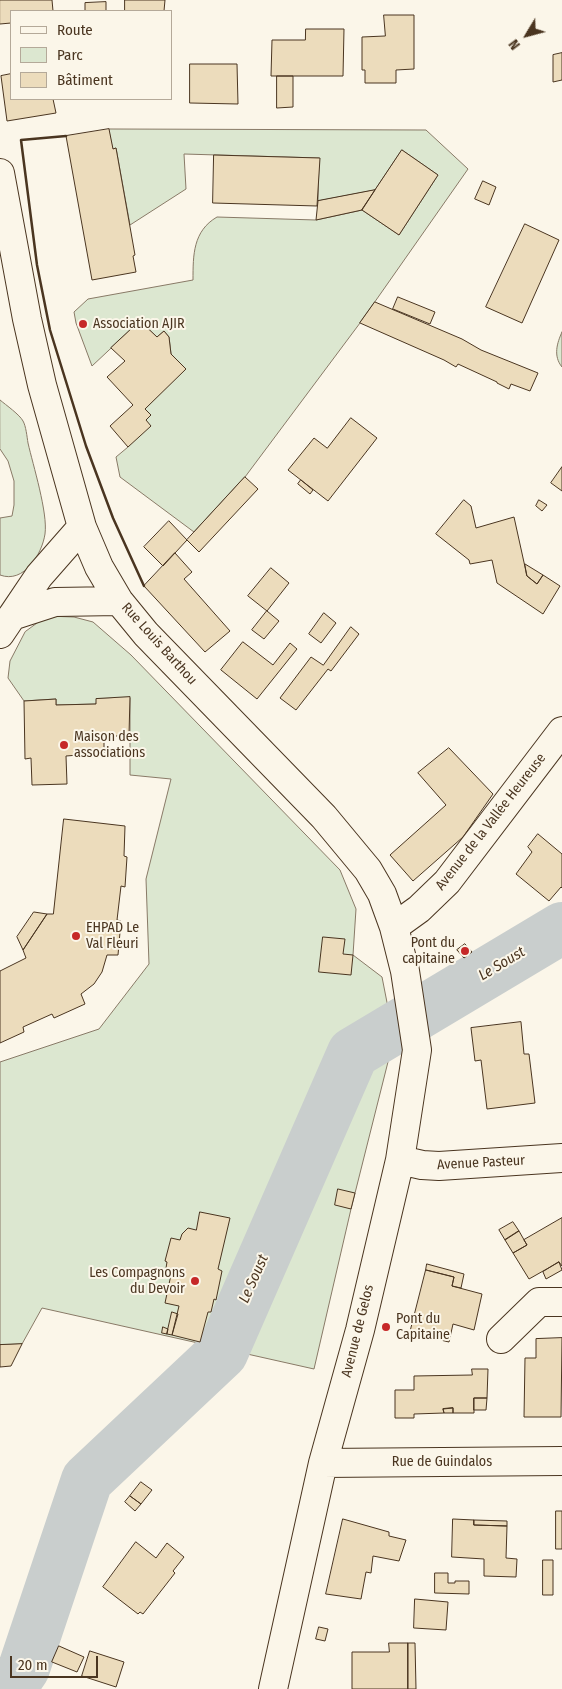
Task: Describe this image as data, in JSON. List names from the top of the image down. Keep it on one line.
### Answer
{"streets":{"street":["Rue Louis Barthou","Avenue de la Vallée Heureuse","Avenue Pasteur","Avenue de Gelos","Rue de Guindalos"]},"crossings":[["Rue Louis Barthou","Avenue de la Vallée Heureuse"],["Rue Louis Barthou","Avenue de Gelos"],["Avenue Pasteur","Avenue de Gelos"],["Avenue de Gelos","Rue de Guindalos"]],"water":["Le Soust"],"places":["Association AJIR","Maison des associations","EHPAD Le Val Fleuri","Pont du capitaine","Les Compagnons du Devoir","Pont du Capitaine"],"legend":["Route","Parc","Bâtiment"],"scale_bar":"20 m","north":"bottom left"}
